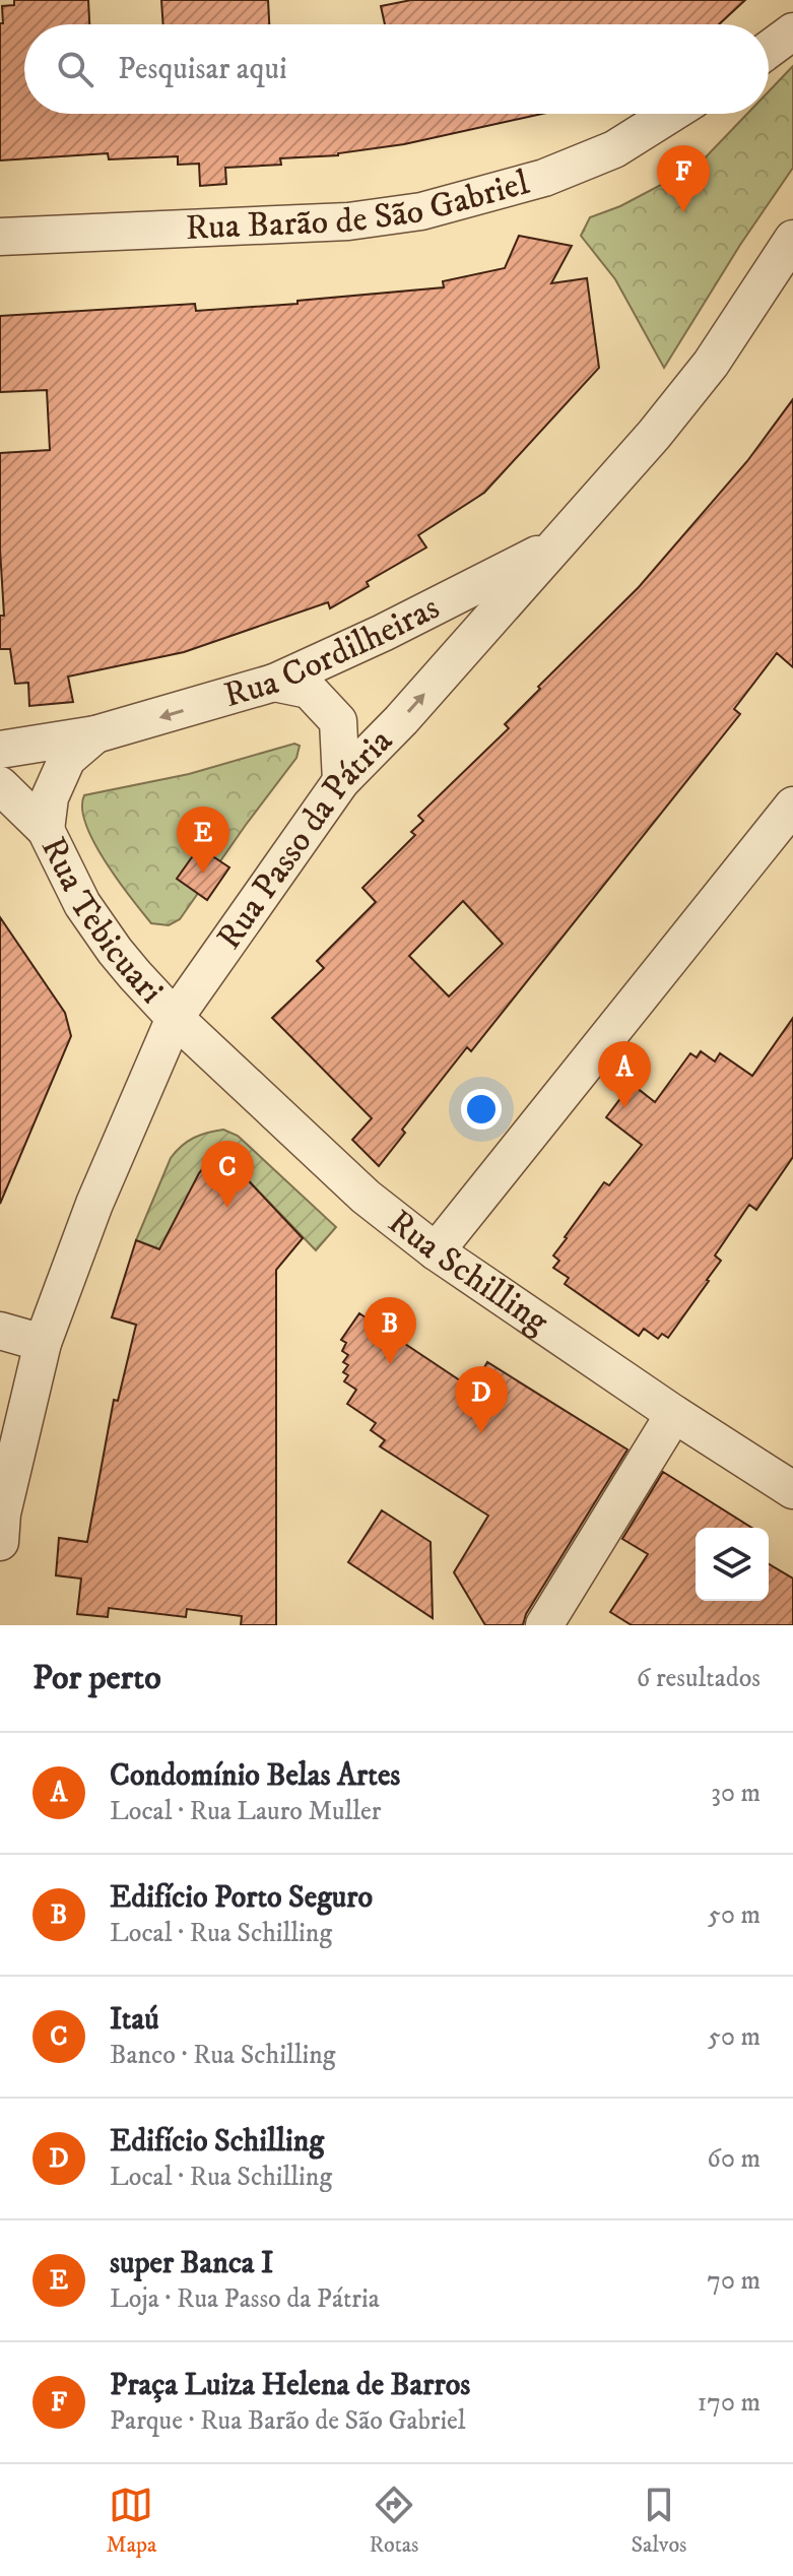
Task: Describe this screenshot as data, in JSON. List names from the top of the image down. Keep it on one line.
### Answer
{"streets":{"street":["Rua Barão de São Gabriel","Rua Cordilheiras","Rua Passo da Pátria","Rua Tebicuari","Rua Schilling"]},"crossings":[["Rua Cordilheiras","Rua Passo da Pátria"],["Rua Cordilheiras","Rua Tebicuari"],["Rua Passo da Pátria","Rua Tebicuari"],["Rua Passo da Pátria","Rua Schilling"],["Rua Tebicuari","Rua Schilling"]],"page":{"search":"Pesquisar aqui","pins":["F","E","A","C","B","D"],"heading":["Por perto","6 resultados"],"list":[{"mark":"A","name":"Condomínio Belas Artes","note":"Local · Rua Lauro Muller","value":"30 m"},{"mark":"B","name":"Edifício Porto Seguro","note":"Local · Rua Schilling","value":"50 m"},{"mark":"C","name":"Itaú","note":"Banco · Rua Schilling","value":"50 m"},{"mark":"D","name":"Edifício Schilling","note":"Local · Rua Schilling","value":"60 m"},{"mark":"E","name":"super Banca I","note":"Loja · Rua Passo da Pátria","value":"70 m"},{"mark":"F","name":"Praça Luiza Helena de Barros","note":"Parque · Rua Barão de São Gabriel","value":"170 m"}],"nav":["Mapa","Rotas","Salvos"]}}
